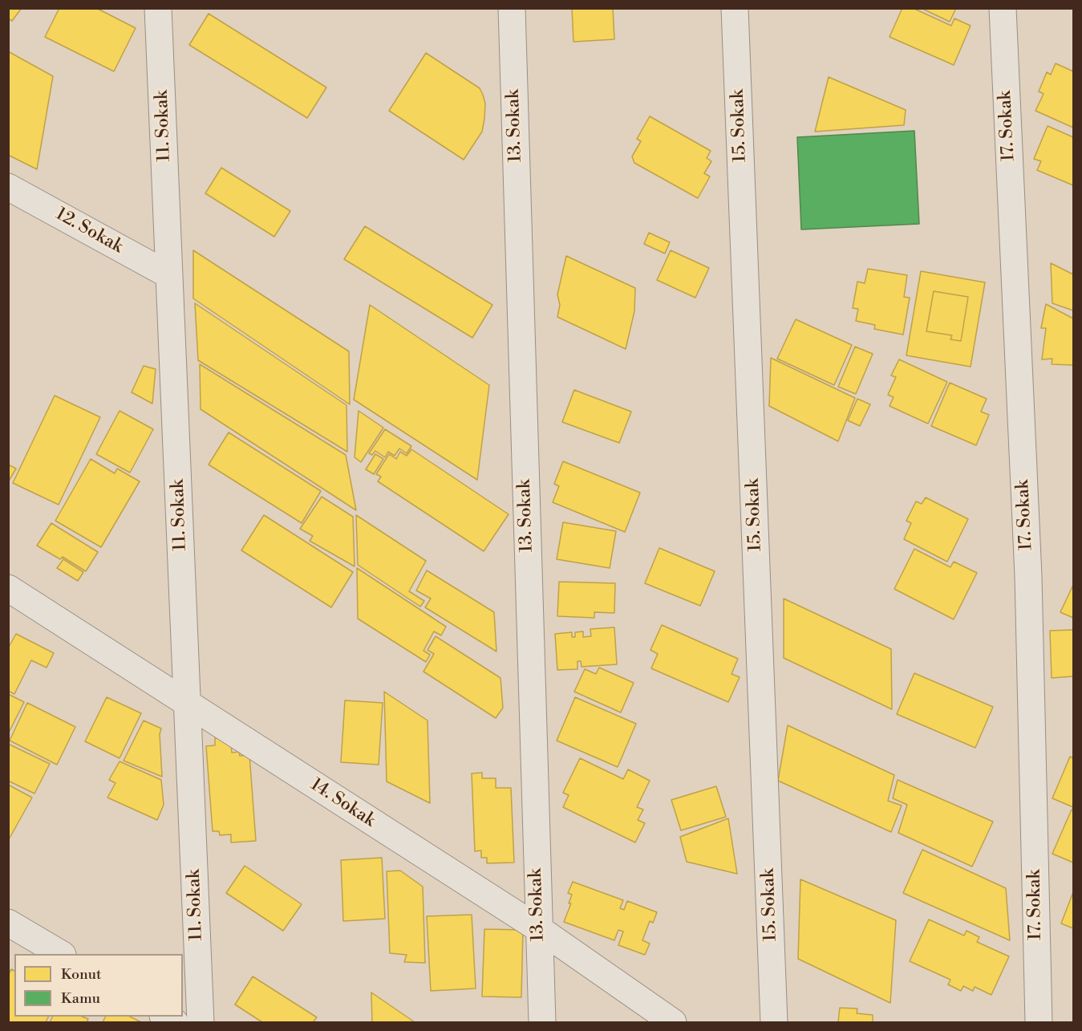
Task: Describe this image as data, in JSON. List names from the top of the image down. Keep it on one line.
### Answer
{"streets":{"street":["11. Sokak","13. Sokak","15. Sokak","17. Sokak","12. Sokak","14. Sokak"]},"crossings":[["11. Sokak","12. Sokak"],["11. Sokak","14. Sokak"],["13. Sokak","14. Sokak"]],"legend":["Konut","Kamu"]}
